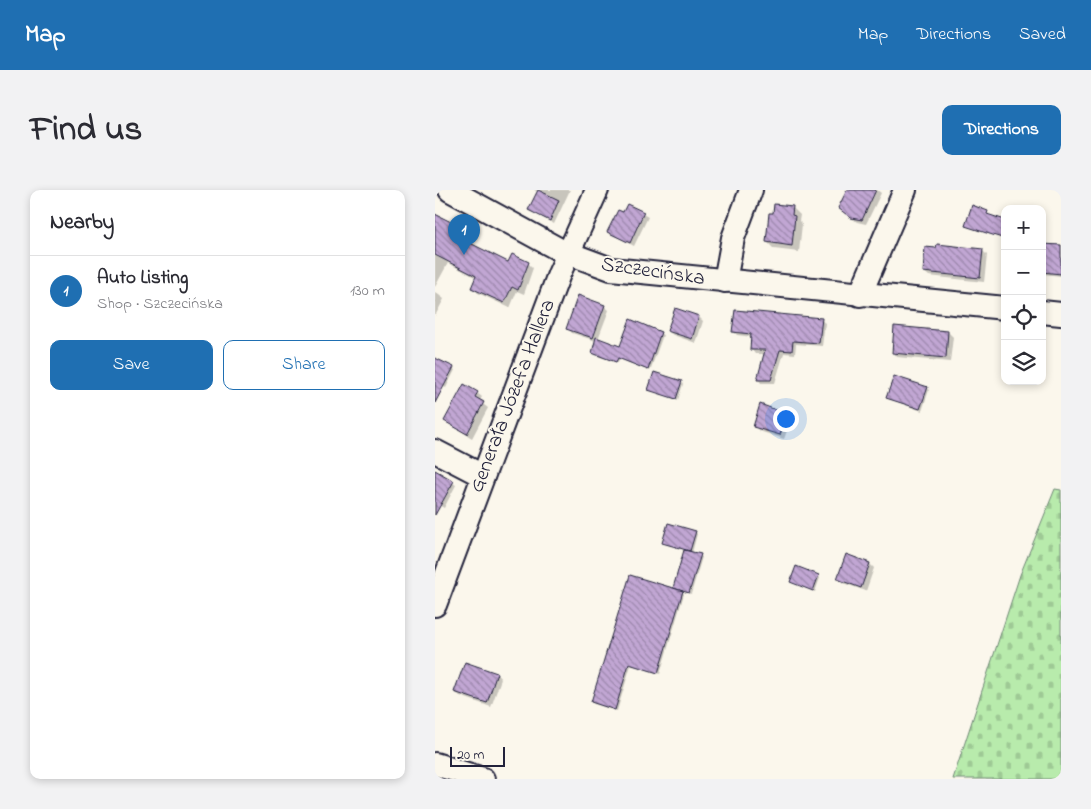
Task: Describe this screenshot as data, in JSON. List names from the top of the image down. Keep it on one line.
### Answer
{"streets":{"street":["Szczecińska","Generała Józefa Hallera"]},"crossings":[["Szczecińska","Generała Józefa Hallera"]],"scale_bar":"20 m","page":{"header":"Map","nav":["Map","Directions","Saved"],"title":"Find us","buttons":["Directions",["Save","Share"]],"heading":"Nearby","map_buttons":["+","−"],"pins":"1","list":[{"mark":"1","name":"Auto Listing","note":"Shop · Szczecińska","value":"130 m"}],"scale":"20 m"}}
